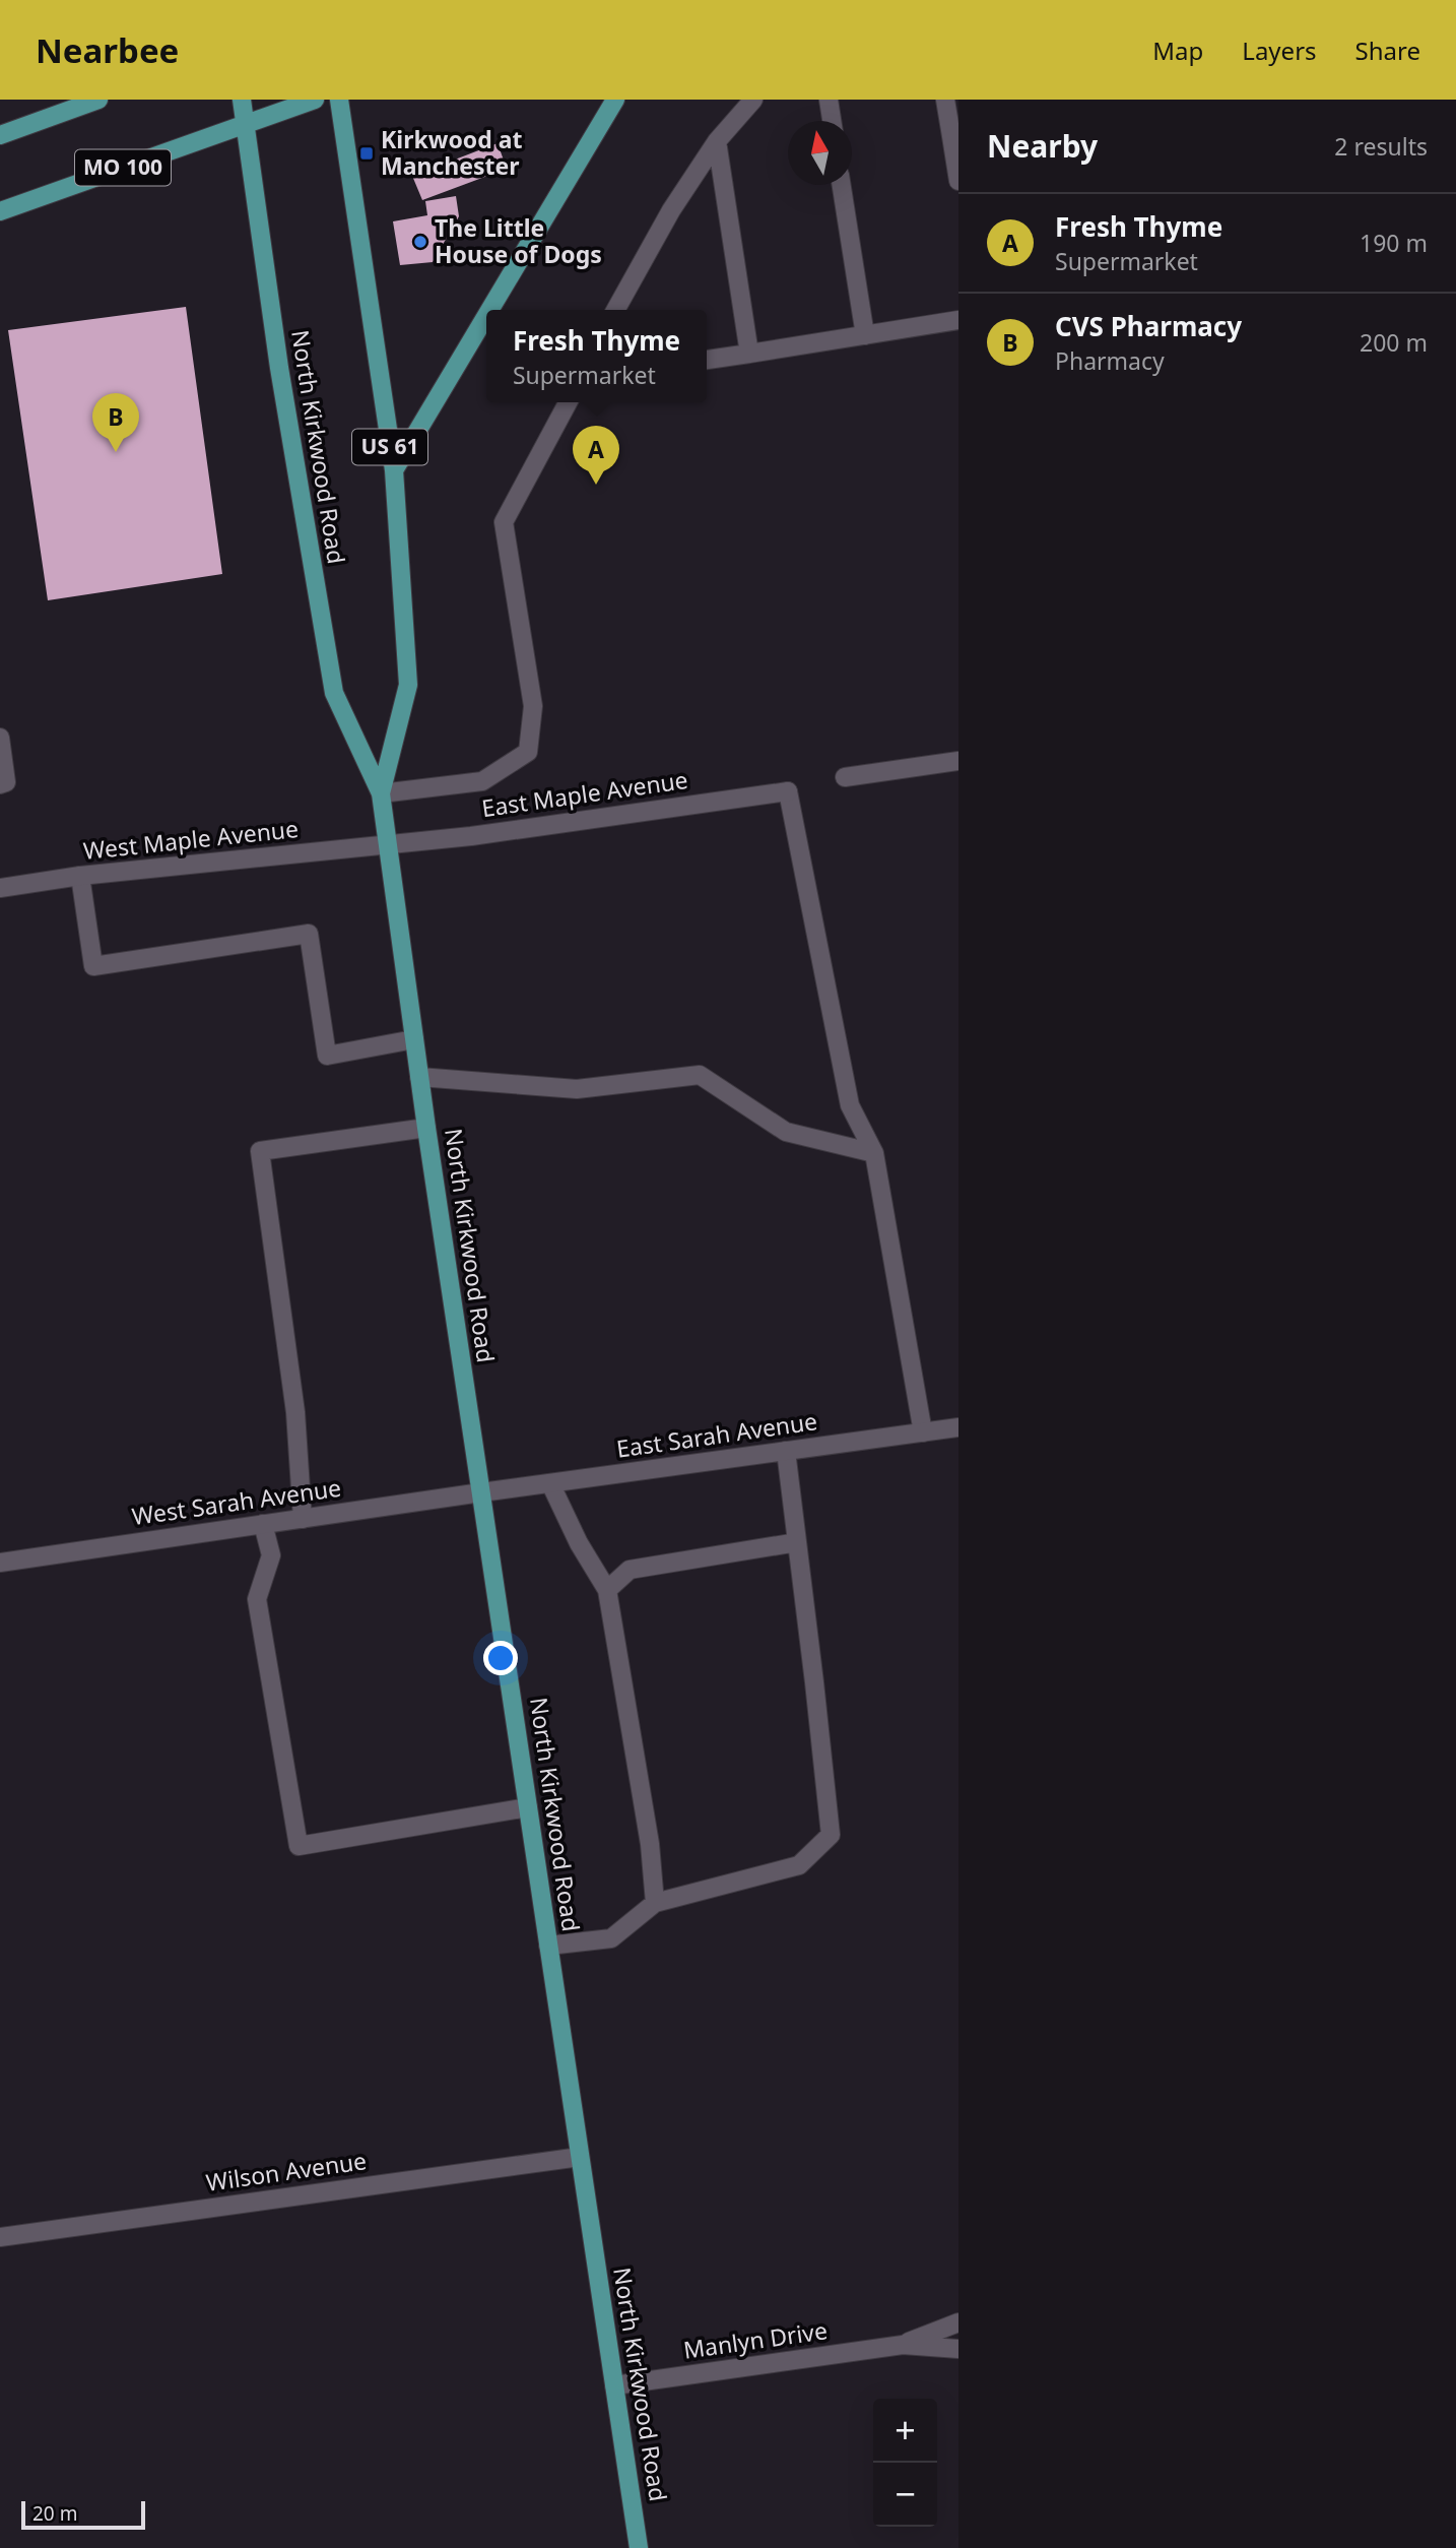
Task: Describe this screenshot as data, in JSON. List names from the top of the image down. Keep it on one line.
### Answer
{"streets":{"main road":["MO 100","North Kirkwood Road","US 61"],"street":["East Maple Avenue","West Maple Avenue","East Sarah Avenue","West Sarah Avenue","Wilson Avenue","Manlyn Drive"]},"crossings":[["MO 100","North Kirkwood Road"],["North Kirkwood Road","East Maple Avenue"],["North Kirkwood Road","West Maple Avenue"],["North Kirkwood Road","East Sarah Avenue"],["North Kirkwood Road","West Sarah Avenue"],["North Kirkwood Road","Wilson Avenue"],["North Kirkwood Road","Manlyn Drive"],["East Maple Avenue","West Maple Avenue"],["East Sarah Avenue","West Sarah Avenue"]],"places":{"transit":["Kirkwood at Manchester"],"other":["The Little House of Dogs"]},"scale_bar":"20 m","north":"top","page":{"header":"Nearbee","nav":["Map","Layers","Share"],"heading":["Nearby","2 results"],"list":[{"mark":"A","name":"Fresh Thyme","note":"Supermarket","value":"190 m"},{"mark":"B","name":"CVS Pharmacy","note":"Pharmacy","value":"200 m"}],"popup":["Fresh Thyme","Supermarket"],"pins":["B","A"],"map_buttons":["+","−"],"scale":"20 m"}}
